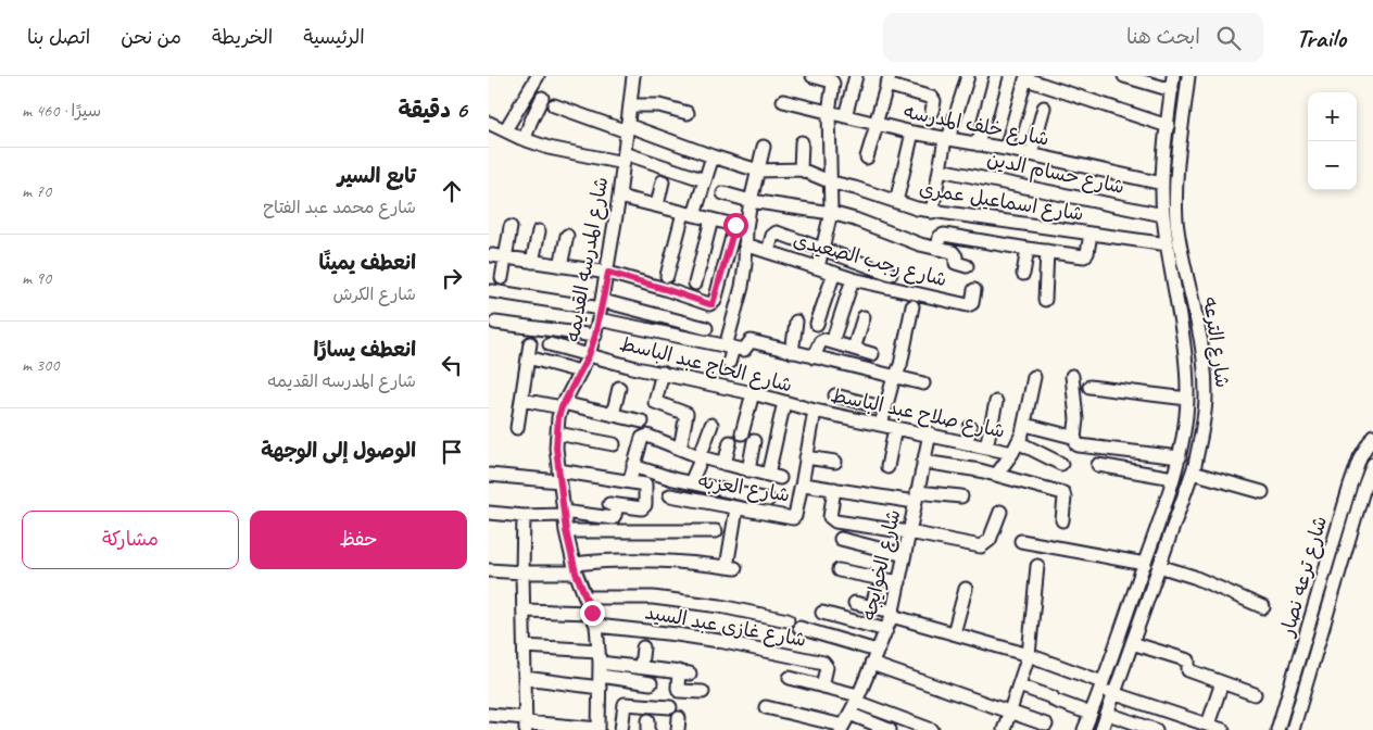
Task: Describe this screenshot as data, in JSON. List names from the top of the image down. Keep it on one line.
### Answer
{"streets":{"street":["شارع خلف المدرسه","شارع حسام الدين","شارع اسماعيل عمرى","شارع المدرسه القديمه","شارع رجب الصعيدى","شارع الترعه","شارع الحاج عبد الباسط","شارع صلاح عبد الباسط","شارع العزبه","شارع الخوايجه","شارع ترعه نصار","شارع غازى عبد السيد"]},"crossings":[["شارع خلف المدرسه","شارع الترعه"],["شارع حسام الدين","شارع الترعه"],["شارع اسماعيل عمرى","شارع الترعه"],["شارع المدرسه القديمه","شارع الحاج عبد الباسط"],["شارع المدرسه القديمه","شارع غازى عبد السيد"],["شارع الحاج عبد الباسط","شارع صلاح عبد الباسط"],["شارع صلاح عبد الباسط","شارع الخوايجه"],["شارع العزبه","شارع الخوايجه"]],"page":{"header":"Trailo","search":"ابحث هنا","nav":["الرئيسية","الخريطة","من نحن","اتصل بنا"],"heading":["6 دقيقة","سيرًا · 460 m"],"map_buttons":["+","−"],"list":[["تابع السير","شارع محمد عبد الفتاح","70 m"],["انعطف يمينًا","شارع الكرش","90 m"],["انعطف يسارًا","شارع المدرسه القديمه","300 m"],"الوصول إلى الوجهة"],"buttons":["حفظ","مشاركة"]}}
